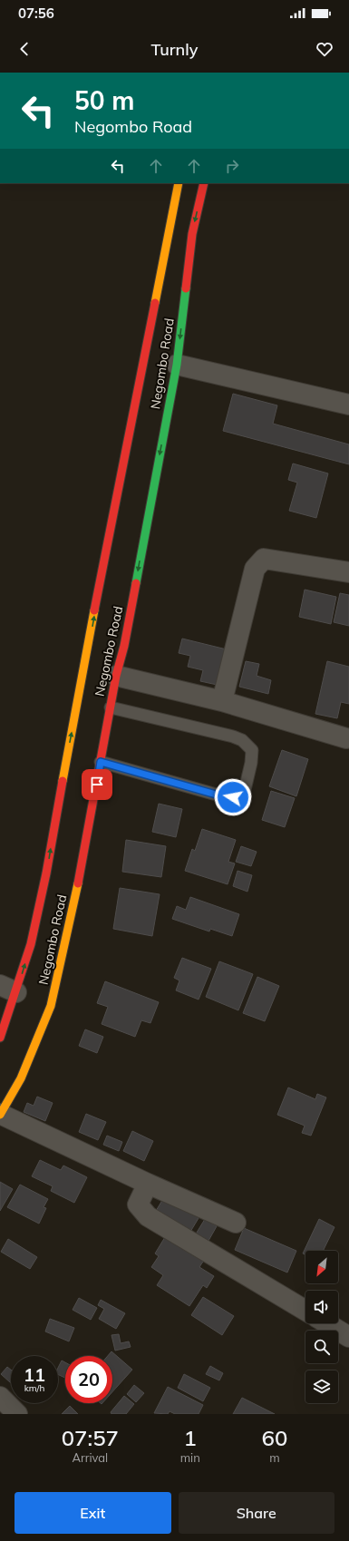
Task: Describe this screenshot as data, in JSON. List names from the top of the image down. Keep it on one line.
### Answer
{"streets":{"main road":["Negombo Road"]},"north":"bottom left","page":{"status":"07:56","header":"Turnly","turn":["50 m","Negombo Road"],"speed":"11 km/h","limit":"20","eta":["07:57","Arrival","1","min","60","m"],"buttons":["Exit","Share"]}}
